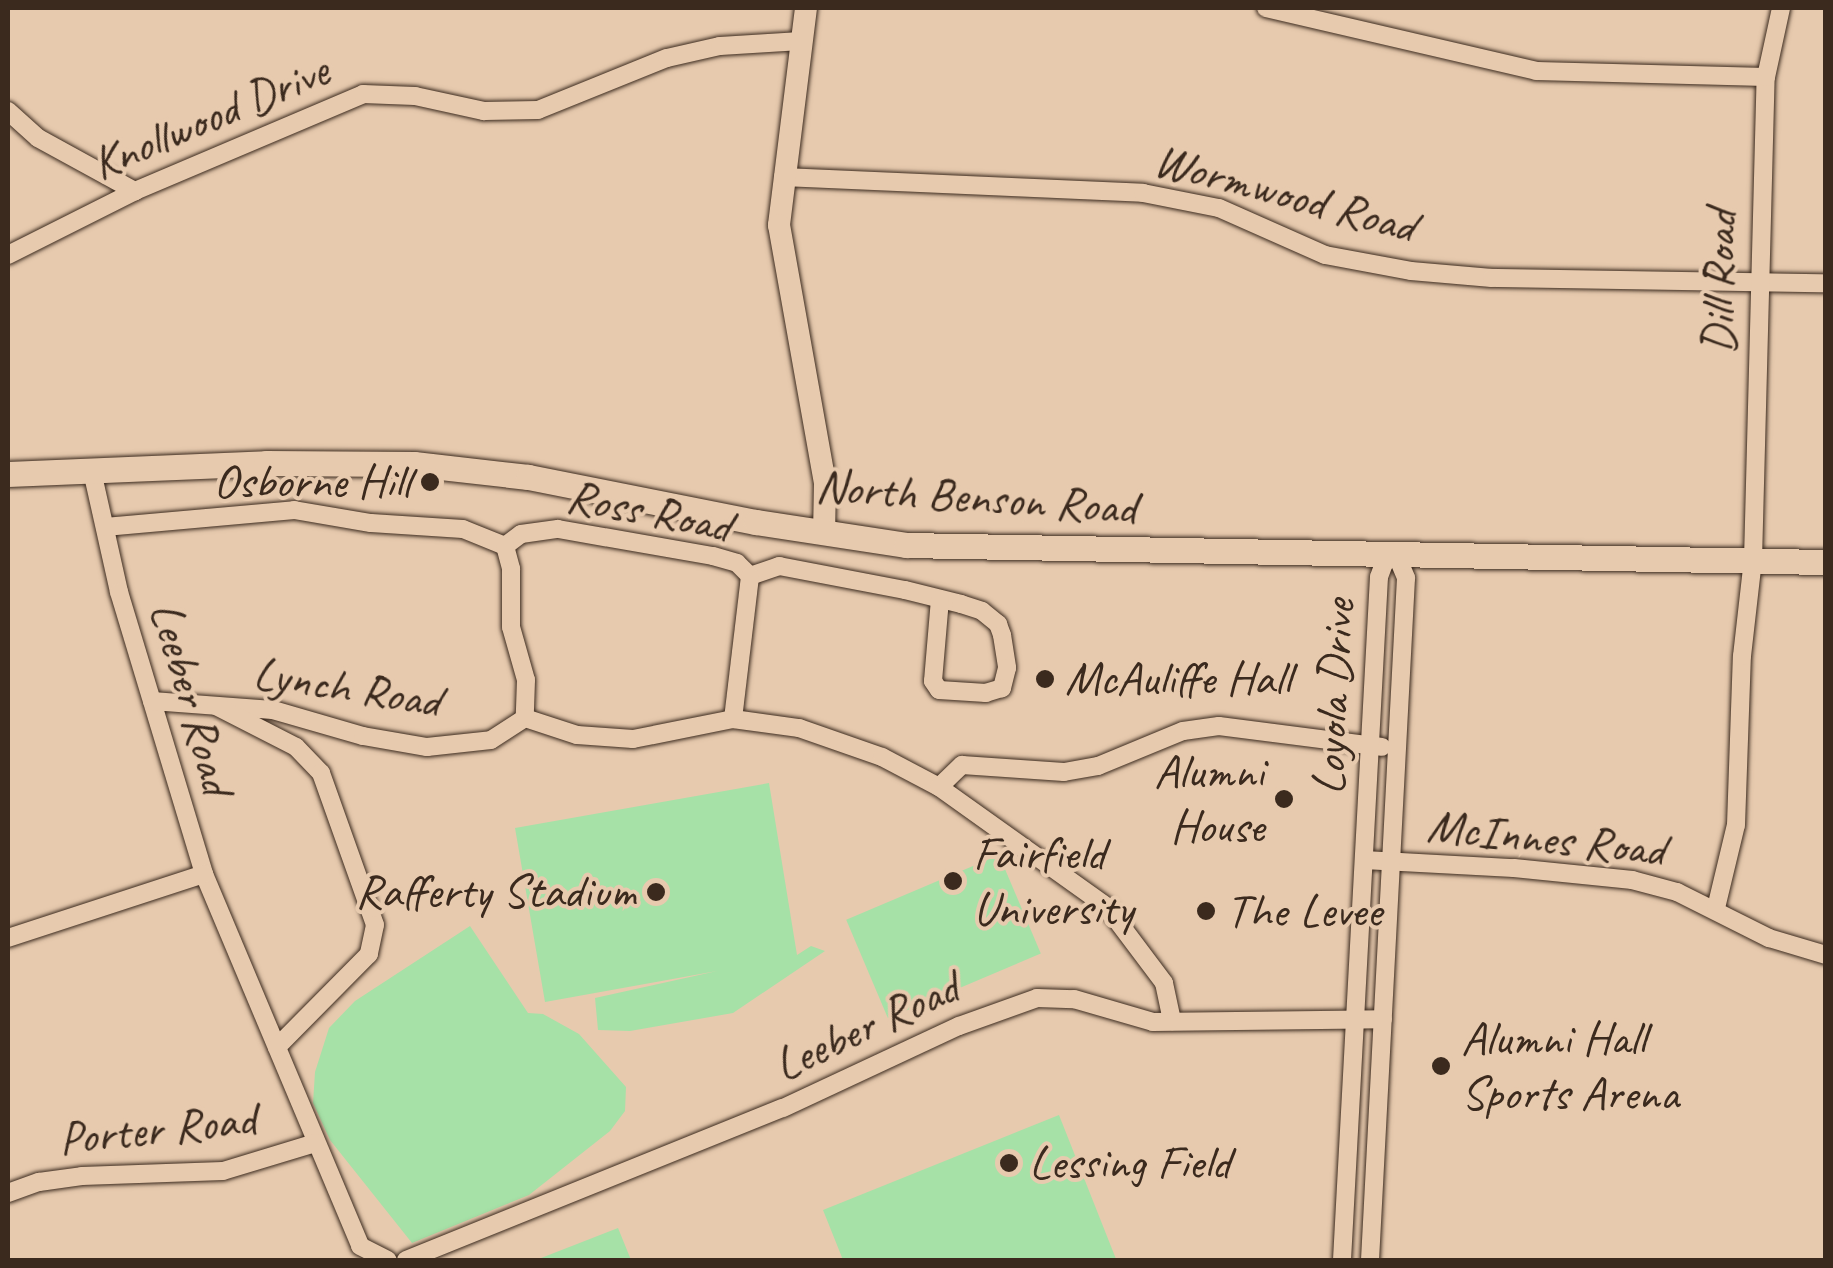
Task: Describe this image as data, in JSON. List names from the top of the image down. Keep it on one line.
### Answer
{"streets":{"main road":["North Benson Road"],"street":["Knollwood Drive","Wormwood Road","Dill Road","Ross Road","Lynch Road","Loyola Drive","Leeber Road","McInnes Road","Porter Road"]},"crossings":[["Wormwood Road","Dill Road"],["Dill Road","North Benson Road"],["Dill Road","McInnes Road"],["North Benson Road","Loyola Drive"],["North Benson Road","Leeber Road"],["Ross Road","Leeber Road"],["Lynch Road","Leeber Road"],["Loyola Drive","Leeber Road"],["Loyola Drive","McInnes Road"],["Leeber Road","Porter Road"]],"places":["Osborne Hill","McAuliffe Hall","Alumni House","Fairfield University","Rafferty Stadium","The Levee","Alumni Hall Sports Arena","Lessing Field"]}
